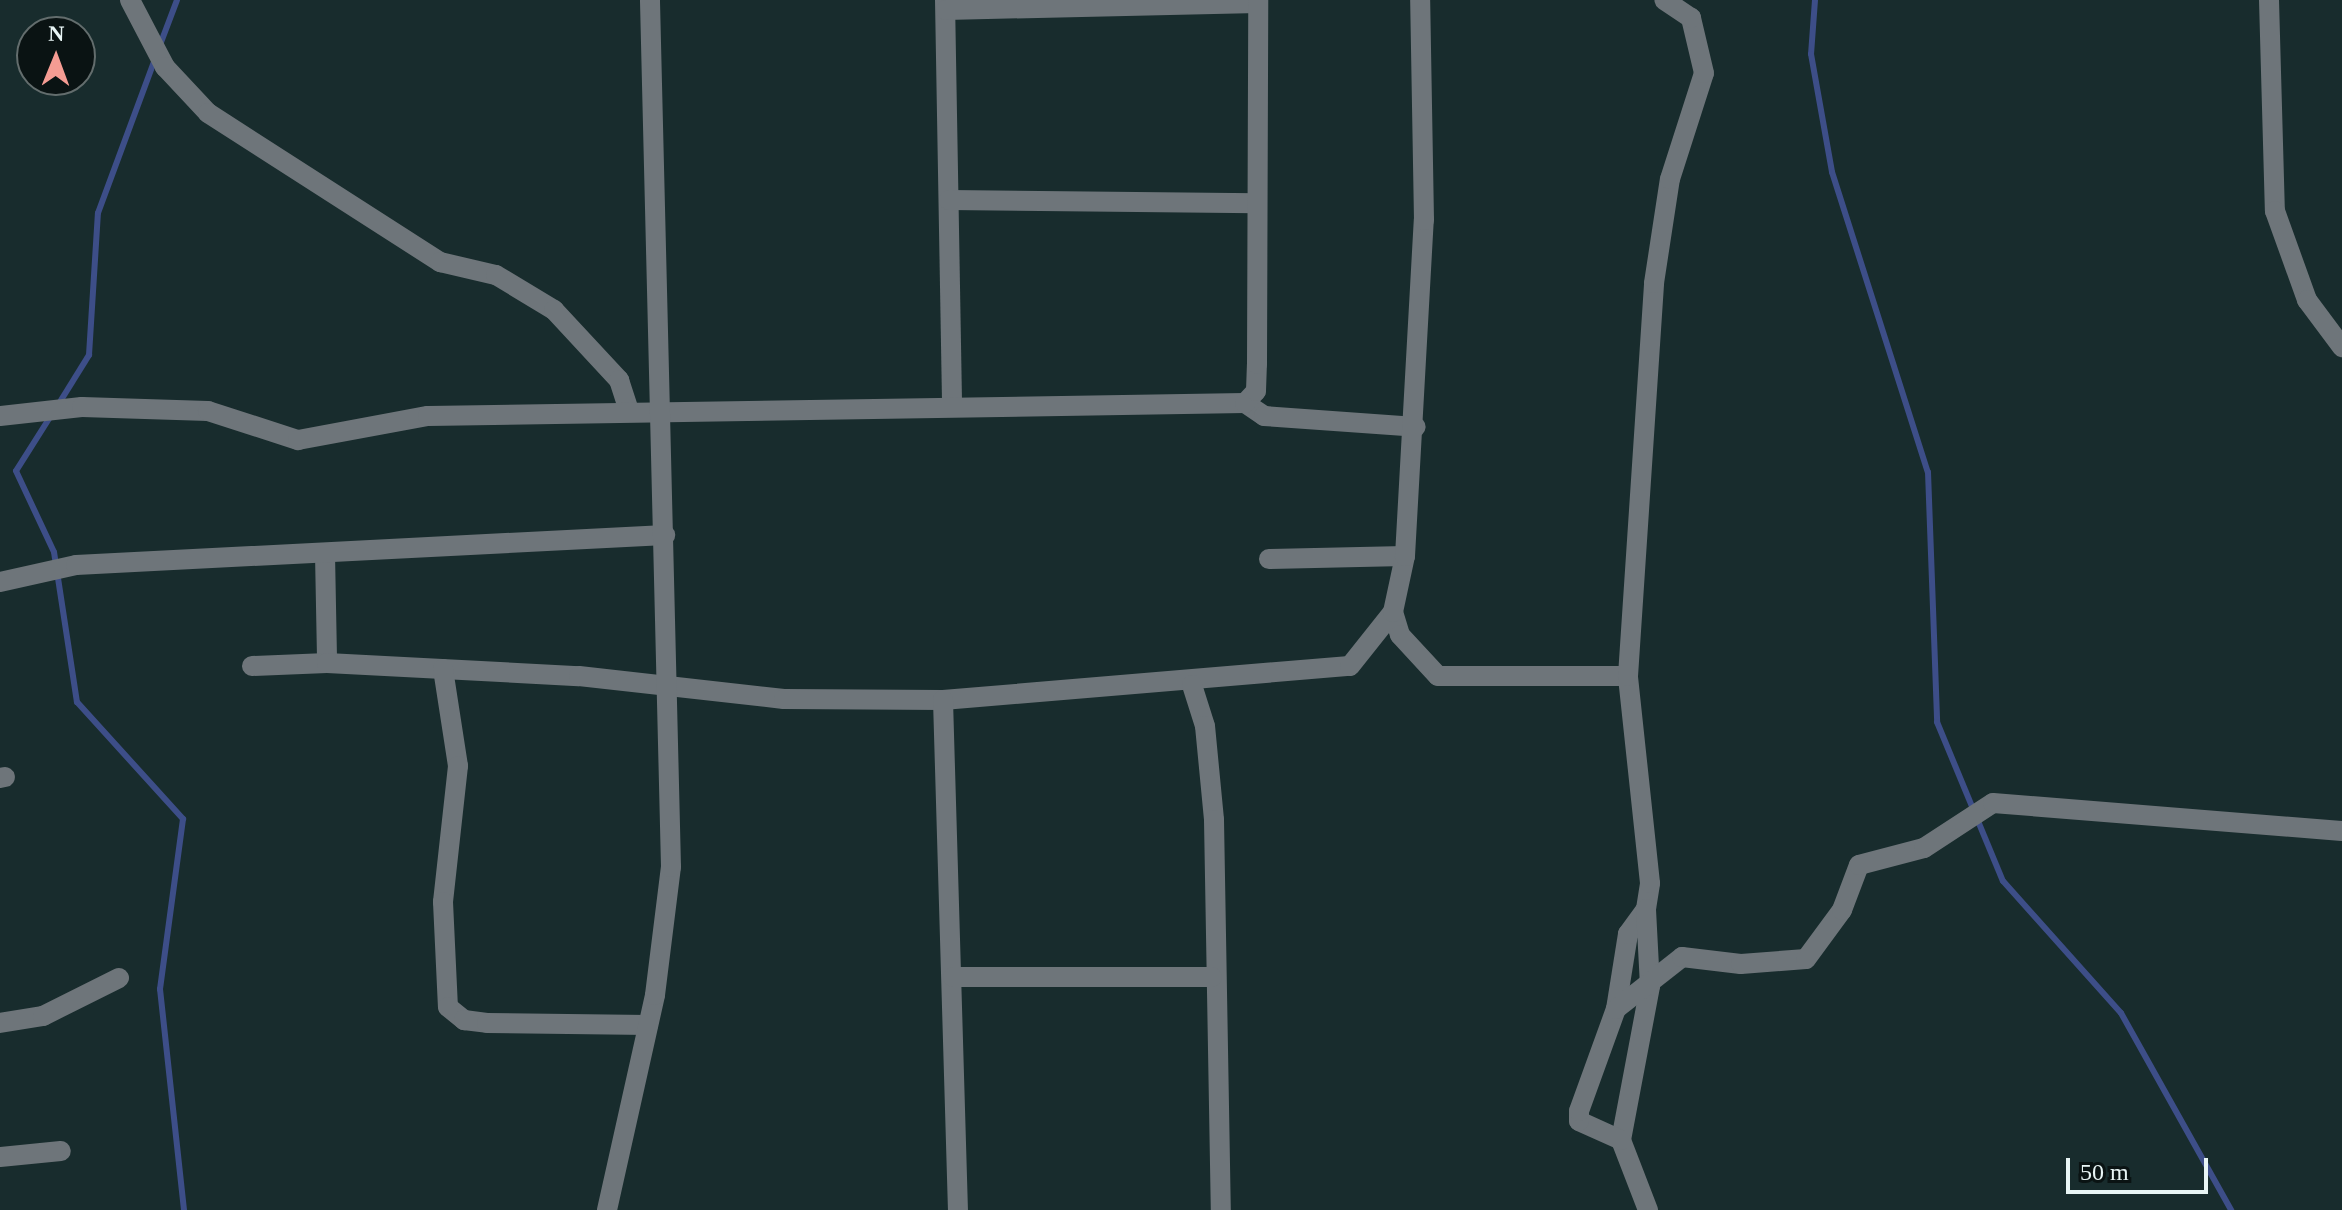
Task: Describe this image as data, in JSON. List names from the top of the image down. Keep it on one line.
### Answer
{"scale_bar":"50 m","north":"top"}
